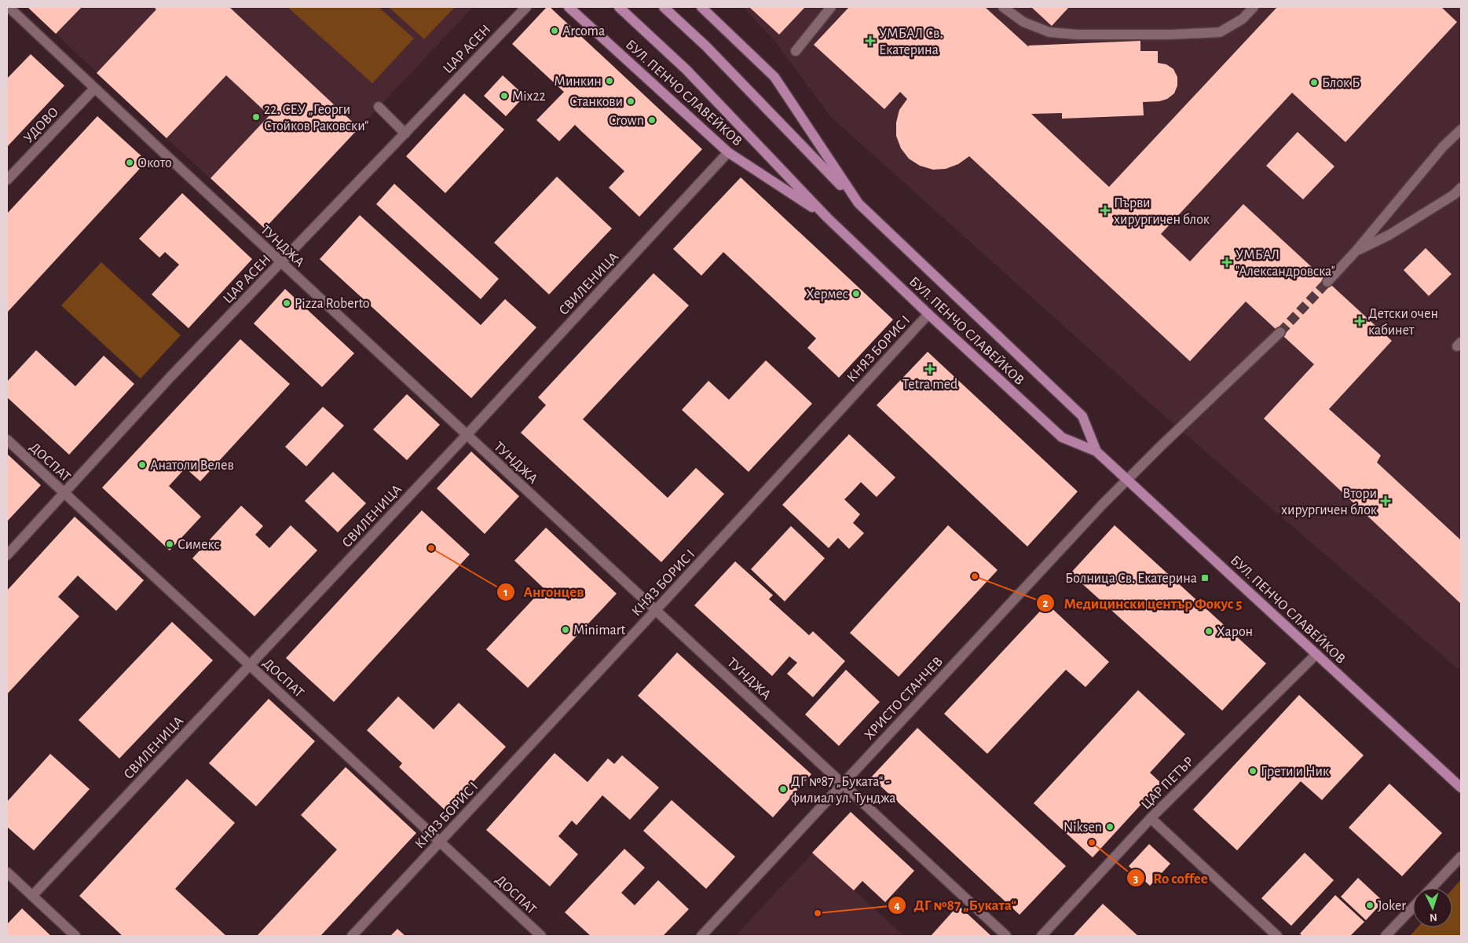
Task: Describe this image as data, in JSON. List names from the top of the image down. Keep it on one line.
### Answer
{"streets":{"main road":["БУЛ. ПЕНЧО СЛАВЕЙКОВ"],"street":["ЦАР АСЕН","УДОВО","ТУНДЖА","СВИЛЕНИЦА","КНЯЗ БОРИС I","ДОСПАТ","ХРИСТО СТАНЧЕВ","ЦАР ПЕТЪР"]},"crossings":[["ЦАР АСЕН","ТУНДЖА"],["ЦАР АСЕН","ДОСПАТ"],["БУЛ. ПЕНЧО СЛАВЕЙКОВ","СВИЛЕНИЦА"],["БУЛ. ПЕНЧО СЛАВЕЙКОВ","КНЯЗ БОРИС I"],["БУЛ. ПЕНЧО СЛАВЕЙКОВ","ХРИСТО СТАНЧЕВ"],["БУЛ. ПЕНЧО СЛАВЕЙКОВ","ЦАР ПЕТЪР"],["УДОВО","ТУНДЖА"],["ТУНДЖА","СВИЛЕНИЦА"],["ТУНДЖА","КНЯЗ БОРИС I"],["ТУНДЖА","ХРИСТО СТАНЧЕВ"],["СВИЛЕНИЦА","ДОСПАТ"],["КНЯЗ БОРИС I","ДОСПАТ"]],"places":{"other":["Arcoma","Минкин","Блок Б","Mix22","Станкови","22. СЕУ „Георги Стойков Раковски“","Crown","Окото","Хермес","Pizza Roberto","Анатоли Велев","Симекс","Ангонцев","Медицински център Фокус 5","Minimart","Харон","Грети и Ник","ДГ №87 „Буката“ - филиал ул. Тунджа","Niksen","Ro coffee","Joker","ДГ №87 „Буката“"],"health":["УМБАЛ Св. Екатерина","Първи хирургичен блок","УМБАЛ \"Александровска\"","Детски очен кабинет","Tetra med","Втори хирургичен блок"],"transit":["Болница Св. Екатерина"]},"north":"bottom"}
